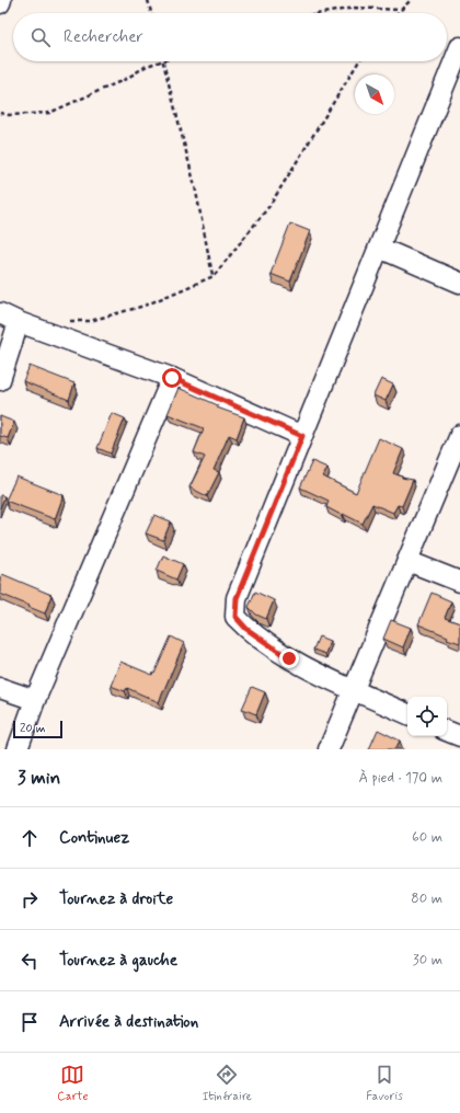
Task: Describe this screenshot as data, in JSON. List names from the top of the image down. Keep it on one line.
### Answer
{"scale_bar":"20 m","north":"bottom right","page":{"search":"Rechercher","scale":"20 m","heading":["3 min","À pied · 170 m"],"list":[["Continuez","60 m"],["Tournez à droite","80 m"],["Tournez à gauche","30 m"],"Arrivée à destination"],"nav":["Carte","Itinéraire","Favoris"]}}
